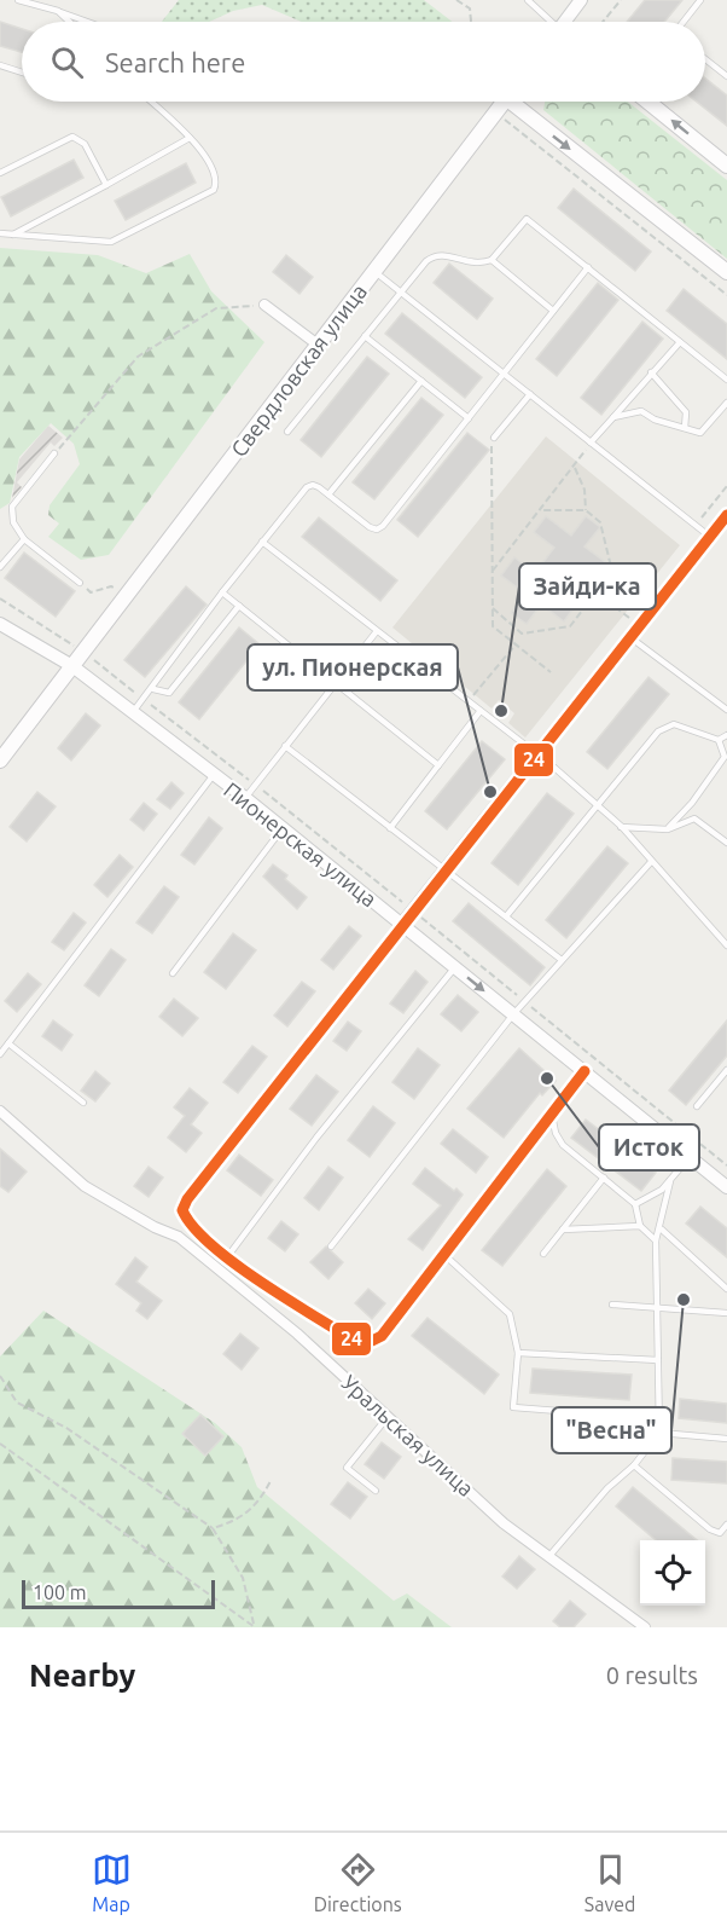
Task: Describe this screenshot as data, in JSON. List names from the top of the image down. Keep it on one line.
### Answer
{"streets":{"main road":["Свердловская улица"],"street":["Пионерская улица","Уральская улица"]},"crossings":[["Свердловская улица","Пионерская улица"]],"places":["Зайди-ка","ул. Пионерская","Исток","\"Весна\""],"lines":["transit line 24"],"scale_bar":"100 m","page":{"search":"Search here","scale":"100 m","heading":["Nearby","0 results"],"nav":["Map","Directions","Saved"]}}
